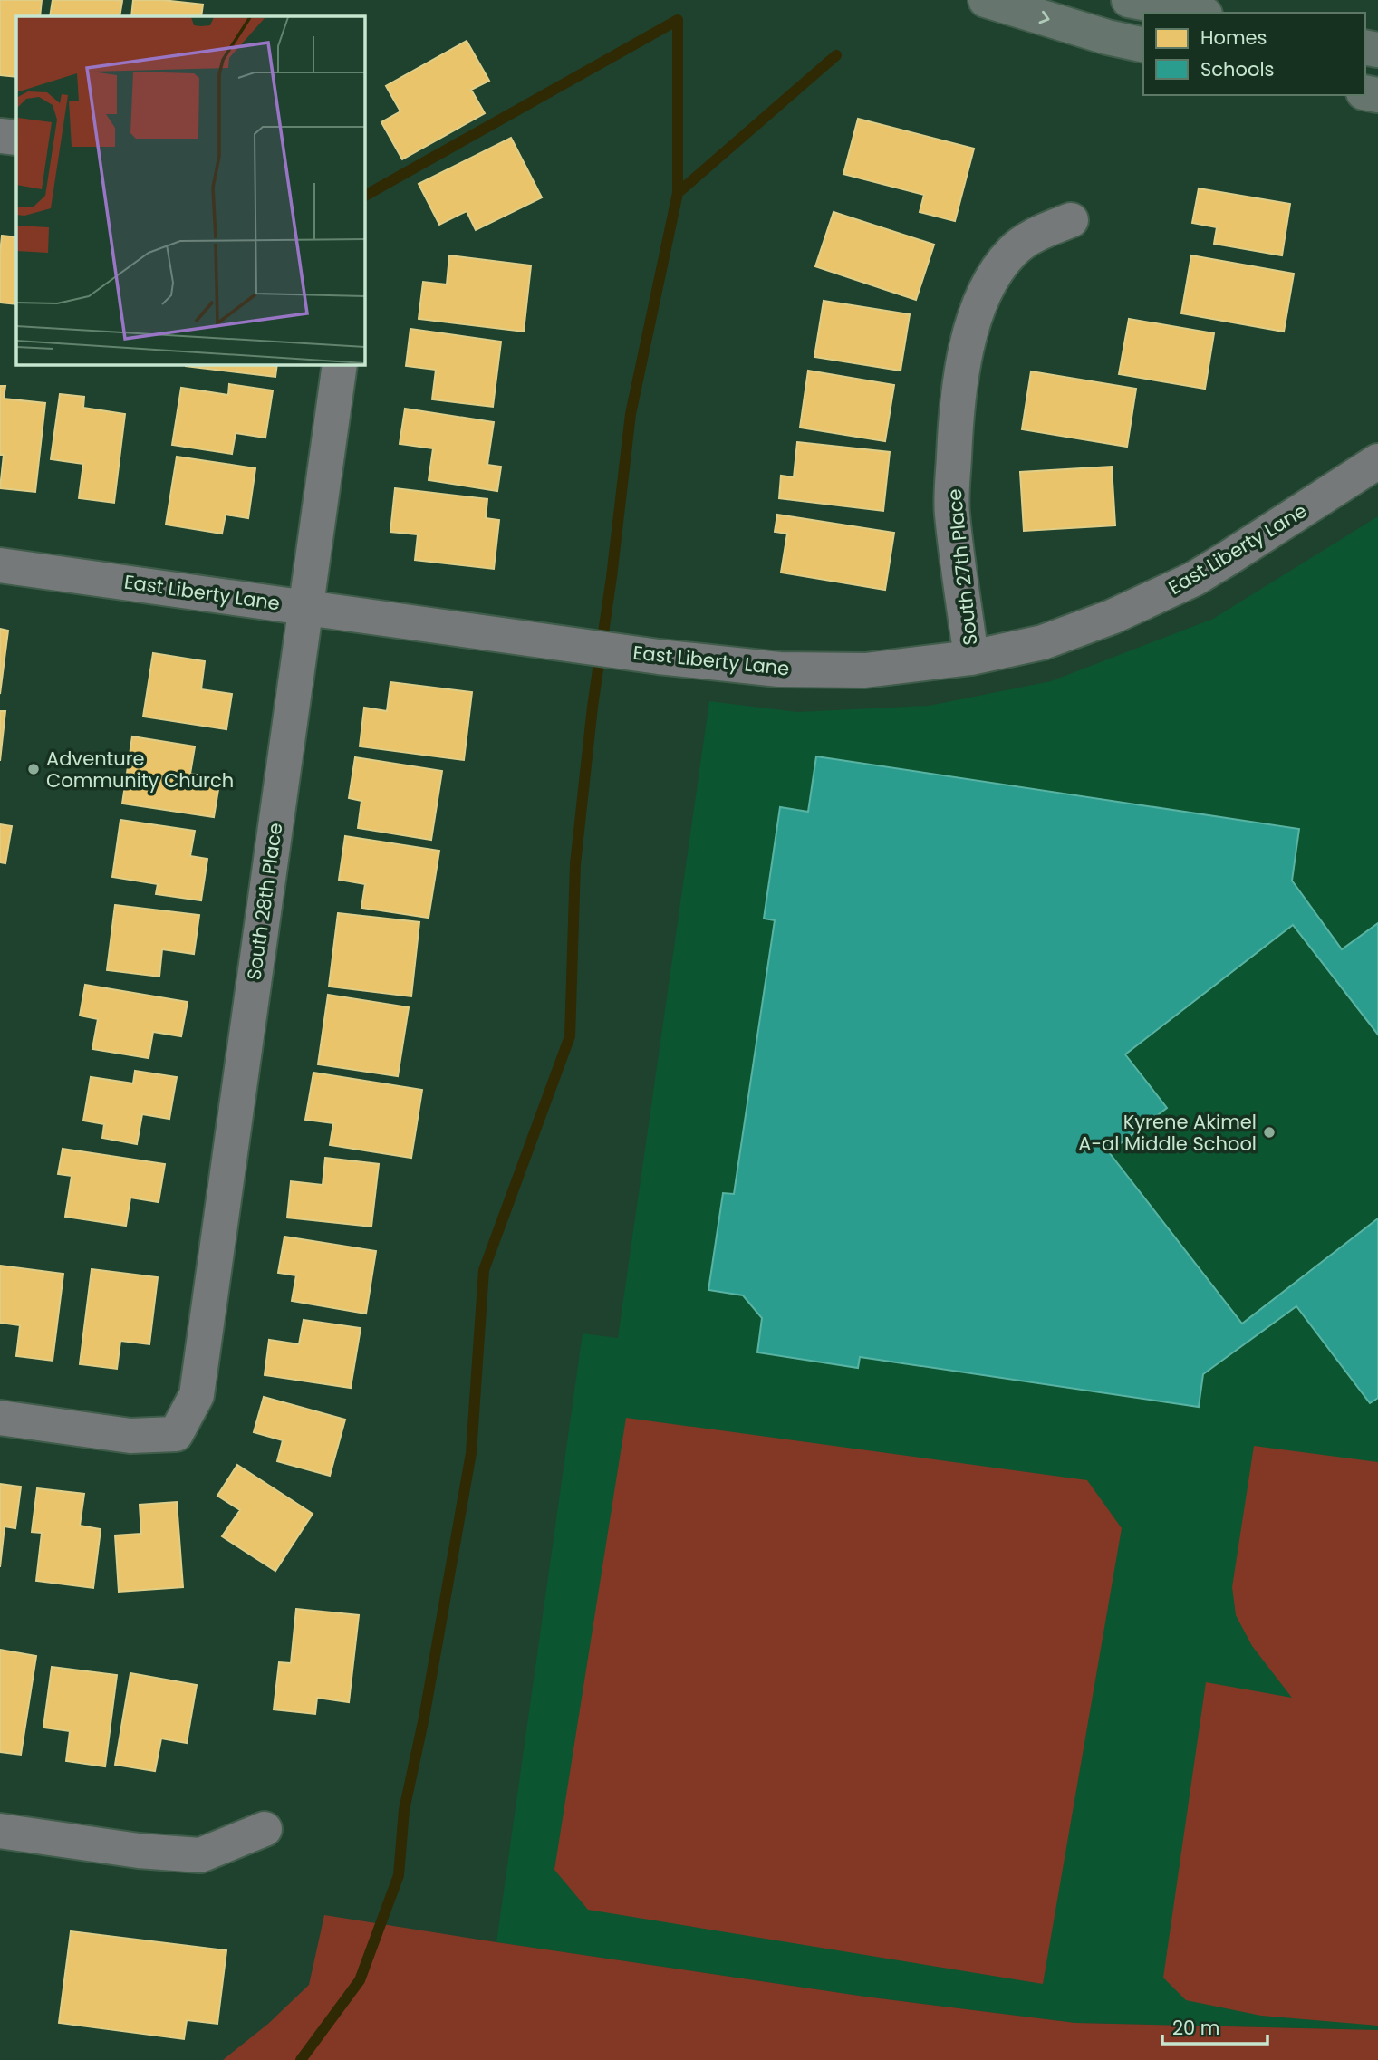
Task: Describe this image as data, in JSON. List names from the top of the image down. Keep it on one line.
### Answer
{"streets":{"street":["East Liberty Lane","South 27th Place","South 28th Place"]},"crossings":[["East Liberty Lane","South 27th Place"],["East Liberty Lane","South 28th Place"]],"places":["Adventure Community Church","Kyrene Akimel A-al Middle School"],"legend":["Homes","Schools"],"scale_bar":"20 m"}
